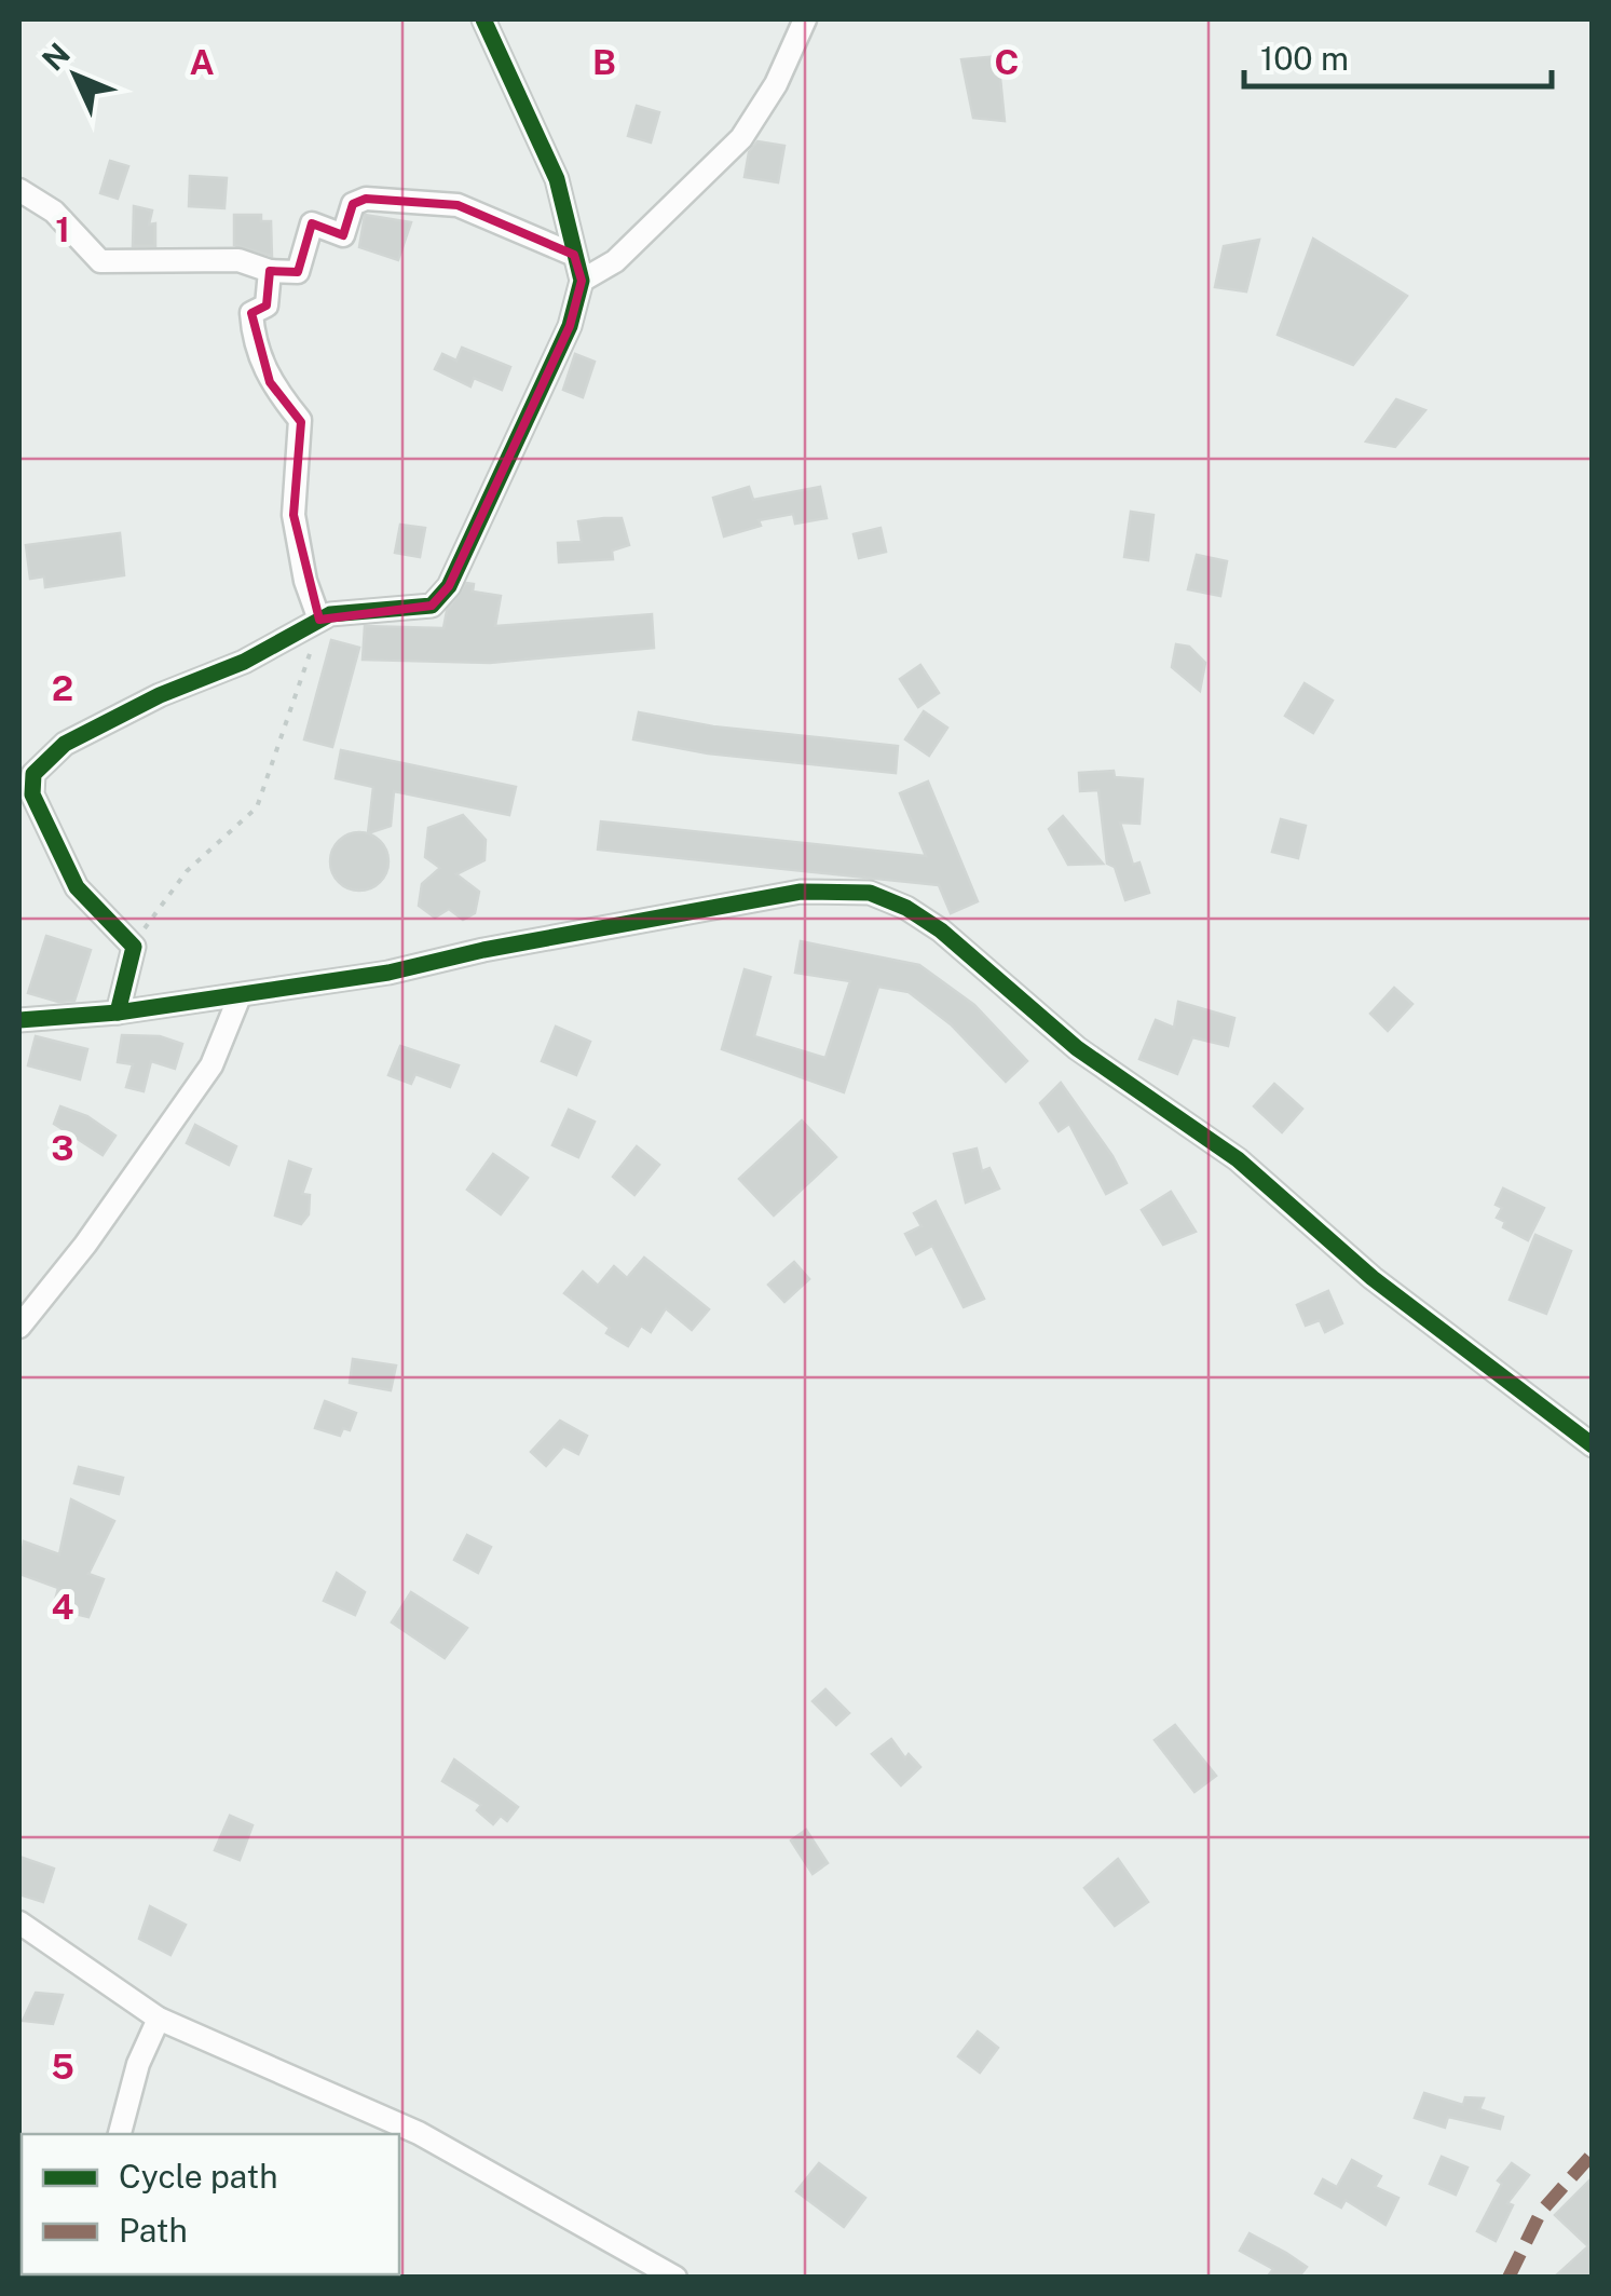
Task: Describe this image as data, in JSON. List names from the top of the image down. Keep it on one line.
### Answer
{"legend":["Cycle path","Path"],"scale_bar":"100 m","north":"top left","grid":{"columns":["A","B","C"],"rows":["1","2","3","4","5"]}}
